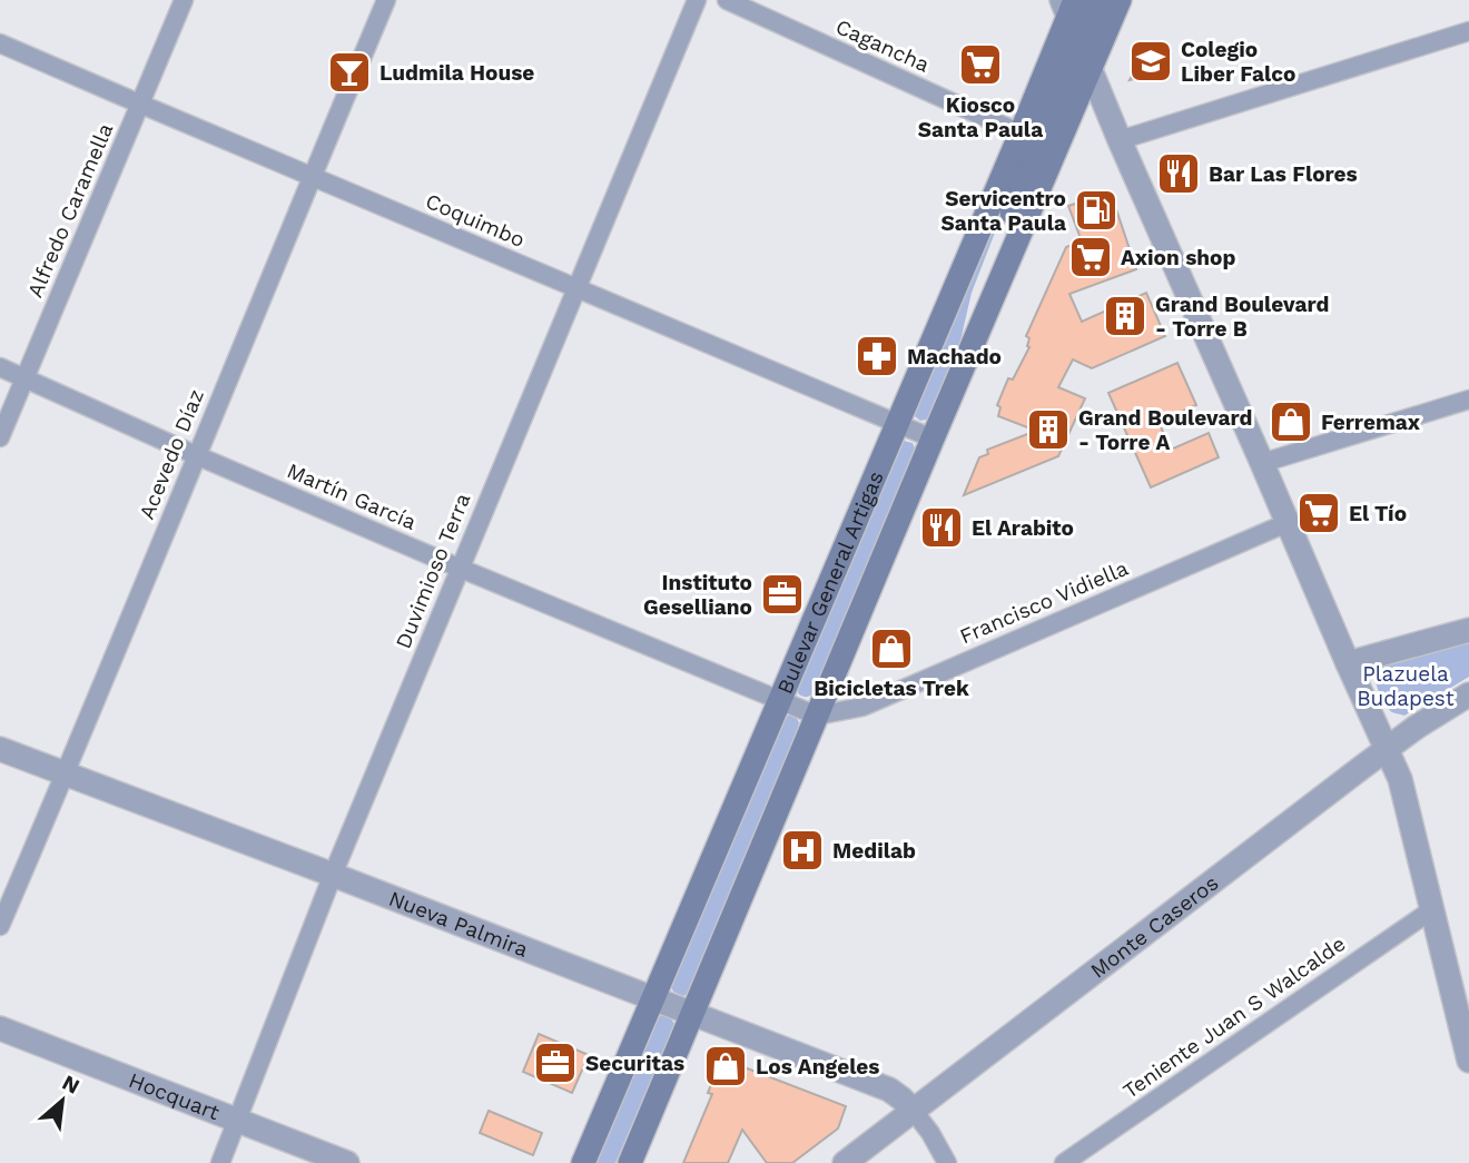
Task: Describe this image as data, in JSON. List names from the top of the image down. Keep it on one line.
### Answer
{"streets":{"main road":["Bulevar General Artigas"],"street":["Cagancha","Alfredo Caramella","Coquimbo","Acevedo Díaz","Martín García","Duvimioso Terra","Francisco Vidiella","Nueva Palmira","Monte Caseros","Teniente Juan S Walcalde","Hocquart"]},"crossings":[["Cagancha","Bulevar General Artigas"],["Alfredo Caramella","Coquimbo"],["Alfredo Caramella","Martín García"],["Coquimbo","Acevedo Díaz"],["Coquimbo","Duvimioso Terra"],["Coquimbo","Bulevar General Artigas"],["Acevedo Díaz","Martín García"],["Acevedo Díaz","Nueva Palmira"],["Martín García","Duvimioso Terra"],["Martín García","Bulevar General Artigas"],["Martín García","Francisco Vidiella"],["Duvimioso Terra","Nueva Palmira"],["Duvimioso Terra","Hocquart"],["Bulevar General Artigas","Francisco Vidiella"],["Bulevar General Artigas","Nueva Palmira"],["Nueva Palmira","Monte Caseros"]],"parks":["Plazuela Budapest"],"places":{"school or university":["Colegio Liber Falco"],"supermarket":["Kiosco Santa Paula","Axion shop","El Tío"],"bar":["Ludmila House"],"restaurant":["Bar Las Flores","El Arabito"],"fuel station":["Servicentro Santa Paula"],"building":["Grand Boulevard - Torre B","Grand Boulevard - Torre A"],"pharmacy":["Machado"],"shop":["Ferremax","Bicicletas Trek","Los Angeles"],"office":["Instituto Geselliano","Securitas"],"hospital":["Medilab"]},"north":"top right"}
